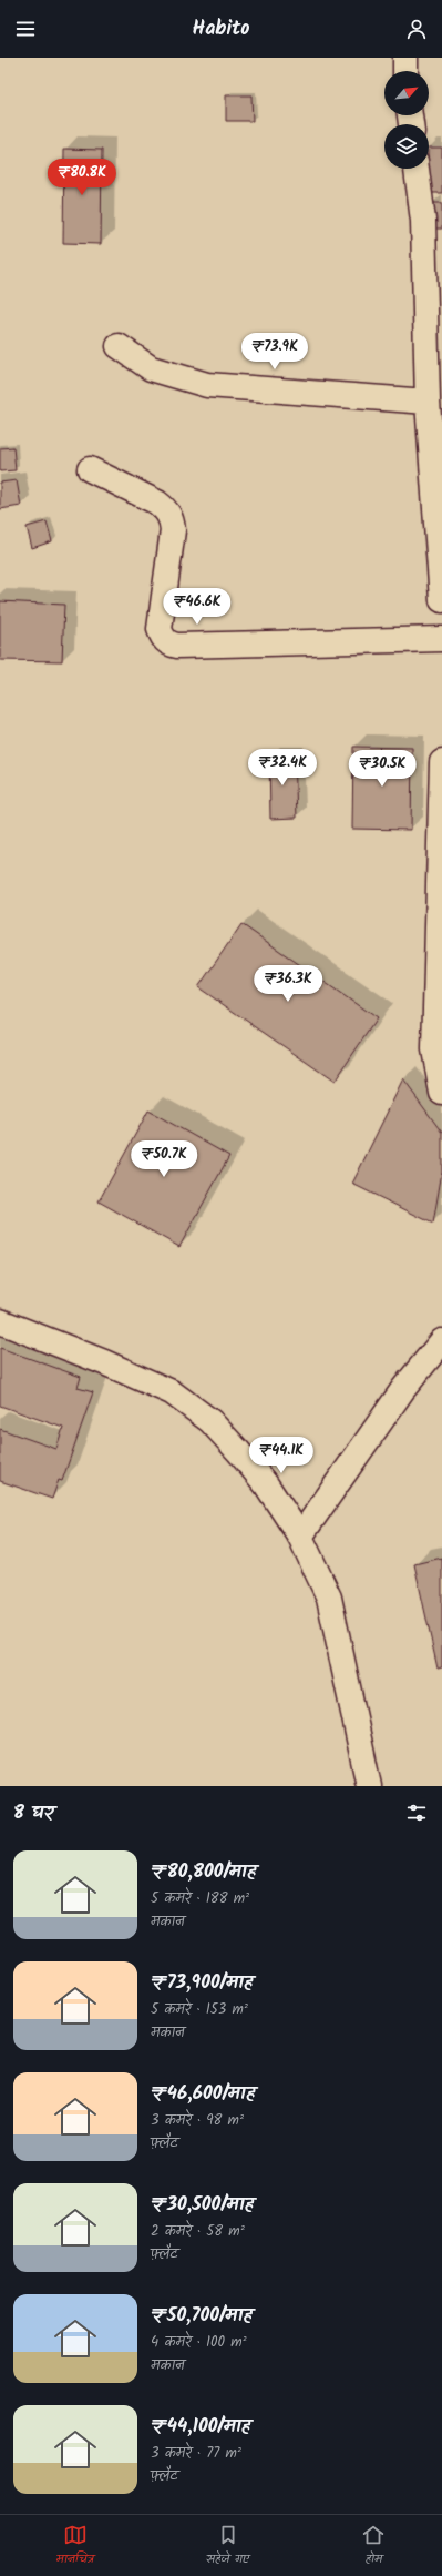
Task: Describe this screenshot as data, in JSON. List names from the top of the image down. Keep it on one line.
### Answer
{"north":"top right","page":{"header":"Habito","price":["₹80.8K","₹73.9K","₹46.6K","₹32.4K","₹30.5K","₹36.3K","₹50.7K","₹44.1K"],"heading":"8 घर","list":[{"name":"₹80,800/माह","note":"5 कमरे · 188 m² · मकान"},{"name":"₹73,900/माह","note":"5 कमरे · 153 m² · मकान"},{"name":"₹46,600/माह","note":"3 कमरे · 98 m² · फ़्लैट"},{"name":"₹30,500/माह","note":"2 कमरे · 58 m² · फ़्लैट"},{"name":"₹50,700/माह","note":"4 कमरे · 100 m² · मकान"},{"name":"₹44,100/माह","note":"3 कमरे · 77 m² · फ़्लैट"}],"tabs":["मानचित्र","सहेजे गए","होम"]}}
